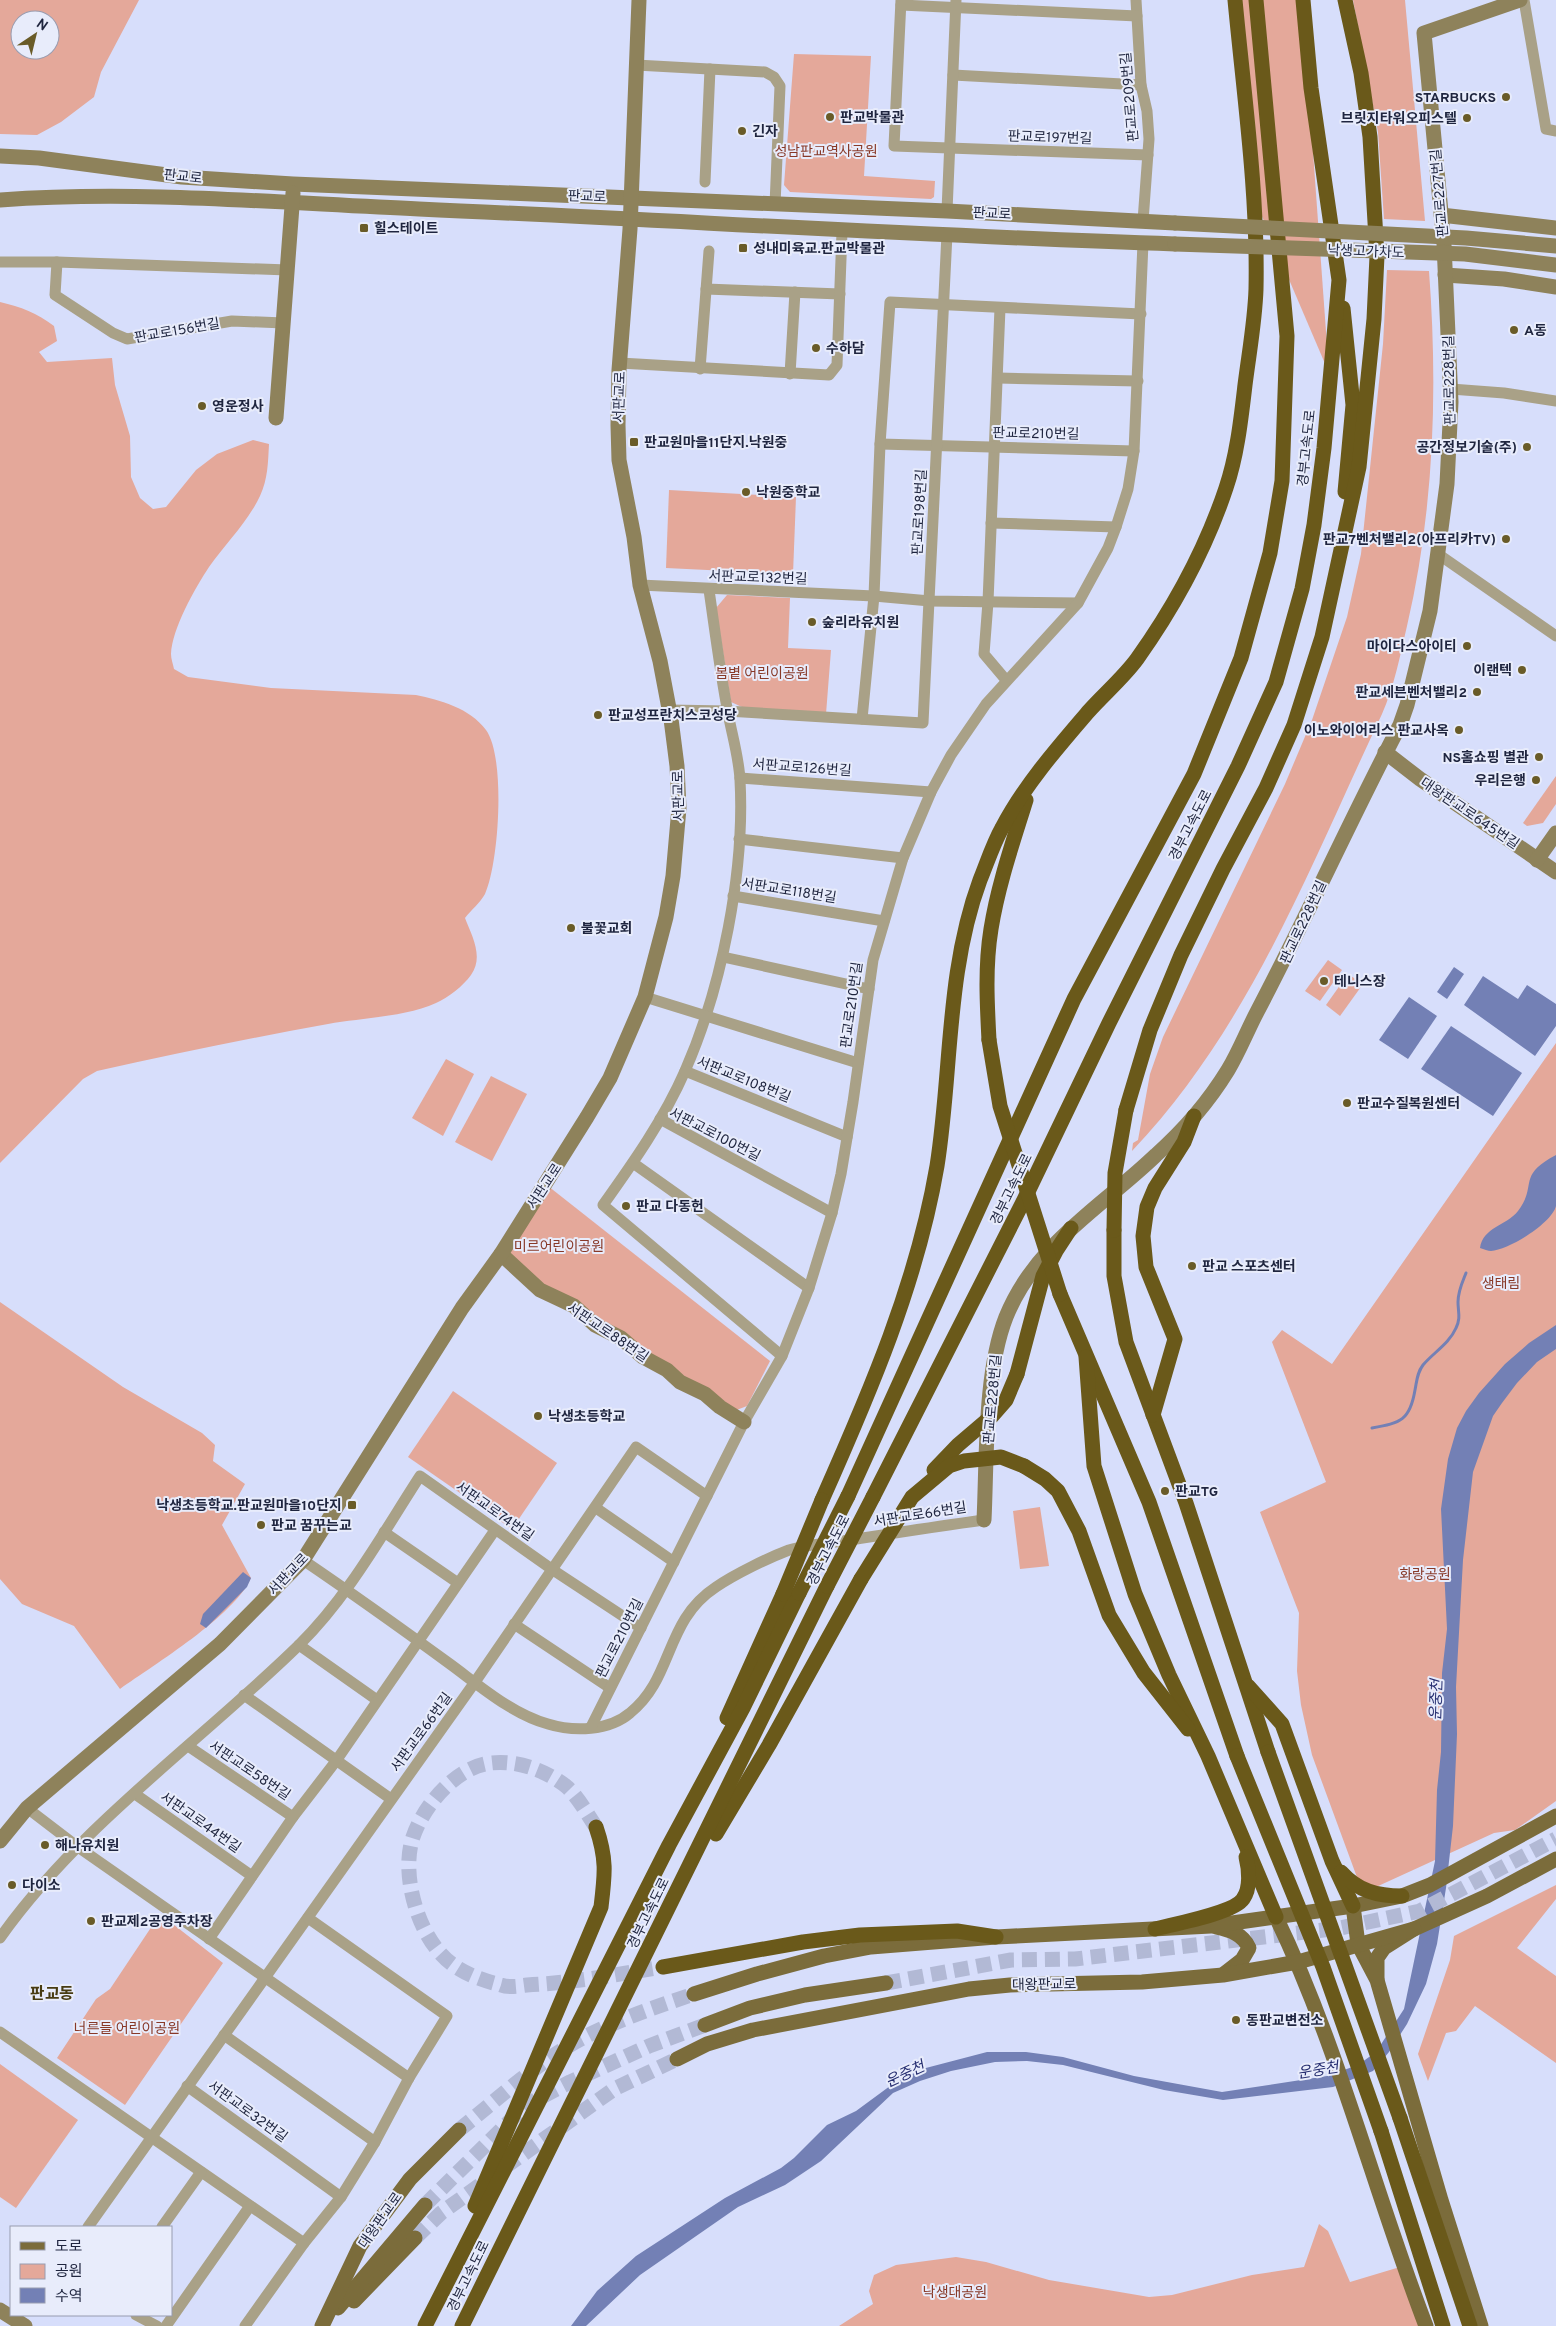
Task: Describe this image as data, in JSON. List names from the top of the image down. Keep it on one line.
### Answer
{"streets":{"highway":["경부고속도로"],"main road":["대왕판교로"],"street":["판교로209번길","판교로197번길","판교로","판교로227번길","낙생고가차도","판교로156번길","판교로228번길","서판교로","판교로210번길","판교로198번길","서판교로132번길","서판교로126번길","대왕판교로645번길","서판교로118번길","서판교로108번길","서판교로100번길","서판교로88번길","서판교로74번길","서판교로66번길","서판교로58번길","서판교로44번길","서판교로32번길"]},"crossings":[["판교로209번길","판교로197번길"],["판교로209번길","판교로"],["판교로","낙생고가차도"],["판교로","서판교로"],["판교로","판교로210번길"],["판교로","판교로198번길"],["판교로227번길","판교로228번길"],["판교로228번길","대왕판교로645번길"],["판교로228번길","서판교로66번길"],["서판교로","서판교로132번길"],["서판교로","서판교로88번길"],["서판교로","서판교로66번길"],["판교로210번길","판교로198번길"],["판교로210번길","서판교로132번길"],["판교로210번길","서판교로126번길"],["판교로210번길","서판교로118번길"],["판교로210번길","서판교로108번길"],["판교로210번길","서판교로100번길"],["판교로210번길","서판교로88번길"],["판교로210번길","서판교로74번길"],["판교로210번길","서판교로66번길"],["판교로198번길","서판교로132번길"],["서판교로132번길","서판교로126번길"],["서판교로126번길","서판교로118번길"],["서판교로118번길","서판교로108번길"],["서판교로74번길","서판교로66번길"]],"districts":["판교동"],"water":["운중천"],"parks":["성남판교역사공원","봄볕 어린이공원","미르어린이공원","생태림","화랑공원","너른들 어린이공원","낙생대공원"],"places":{"other":["STARBUCKS","판교박물관","브릿지타워오피스텔","긴자","A동","수하담","영운정사","공간정보기술(주)","낙원중학교","판교7벤처밸리2(아프리카TV)","숲리라유치원","마이다스아이티","이랜텍","판교세븐벤처밸리2","판교성프란치스코성당","이노와이어리스 판교사옥","NS홈쇼핑 별관","우리은행","불꽃교회","테니스장","판교수질복원센터","판교 다동헌","판교 스포츠센터","낙생초등학교","판교TG","판교 꿈꾸는교","해나유치원","다이소","판교제2공영주차장","동판교변전소"],"transit":["힐스테이트","성내미육교.판교박물관","판교원마을11단지.낙원중","낙생초등학교.판교원마을10단지"]},"legend":["도로","공원","수역"],"north":"top right"}
